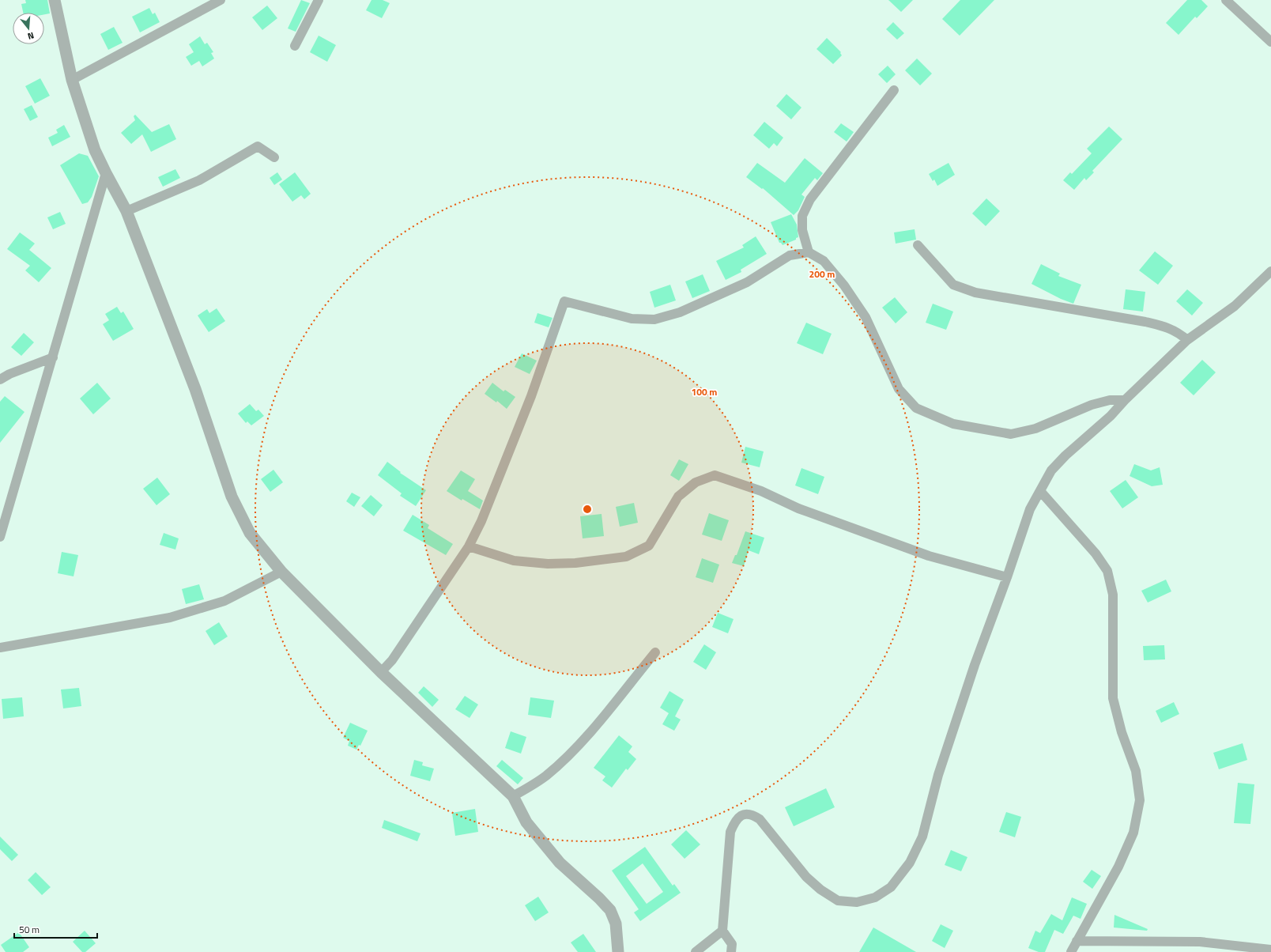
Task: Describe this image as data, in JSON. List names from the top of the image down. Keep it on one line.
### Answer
{"scale_bar":"50 m","north":"bottom","rings":["200 m","100 m"]}
